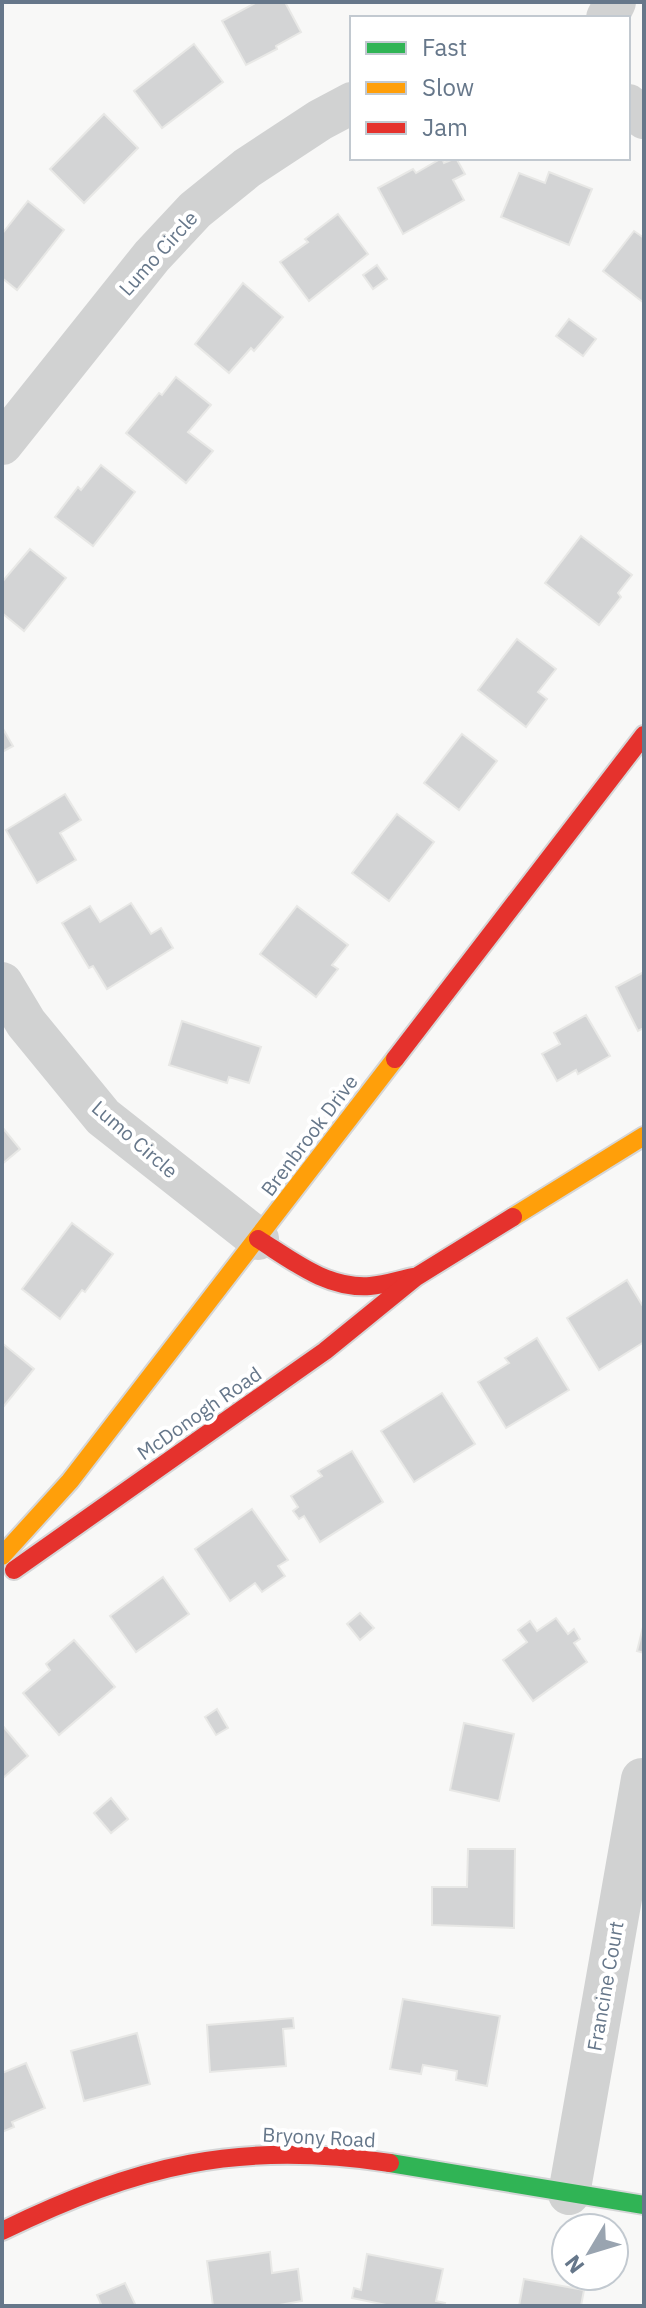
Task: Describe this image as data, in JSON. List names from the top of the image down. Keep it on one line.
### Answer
{"streets":{"street":["Lumo Circle","Brenbrook Drive","McDonogh Road","Francine Court","Bryony Road"]},"crossings":[["Lumo Circle","Brenbrook Drive"],["Lumo Circle","McDonogh Road"],["Brenbrook Drive","McDonogh Road"],["Francine Court","Bryony Road"]],"legend":["Fast","Slow","Jam"],"north":"bottom left"}
